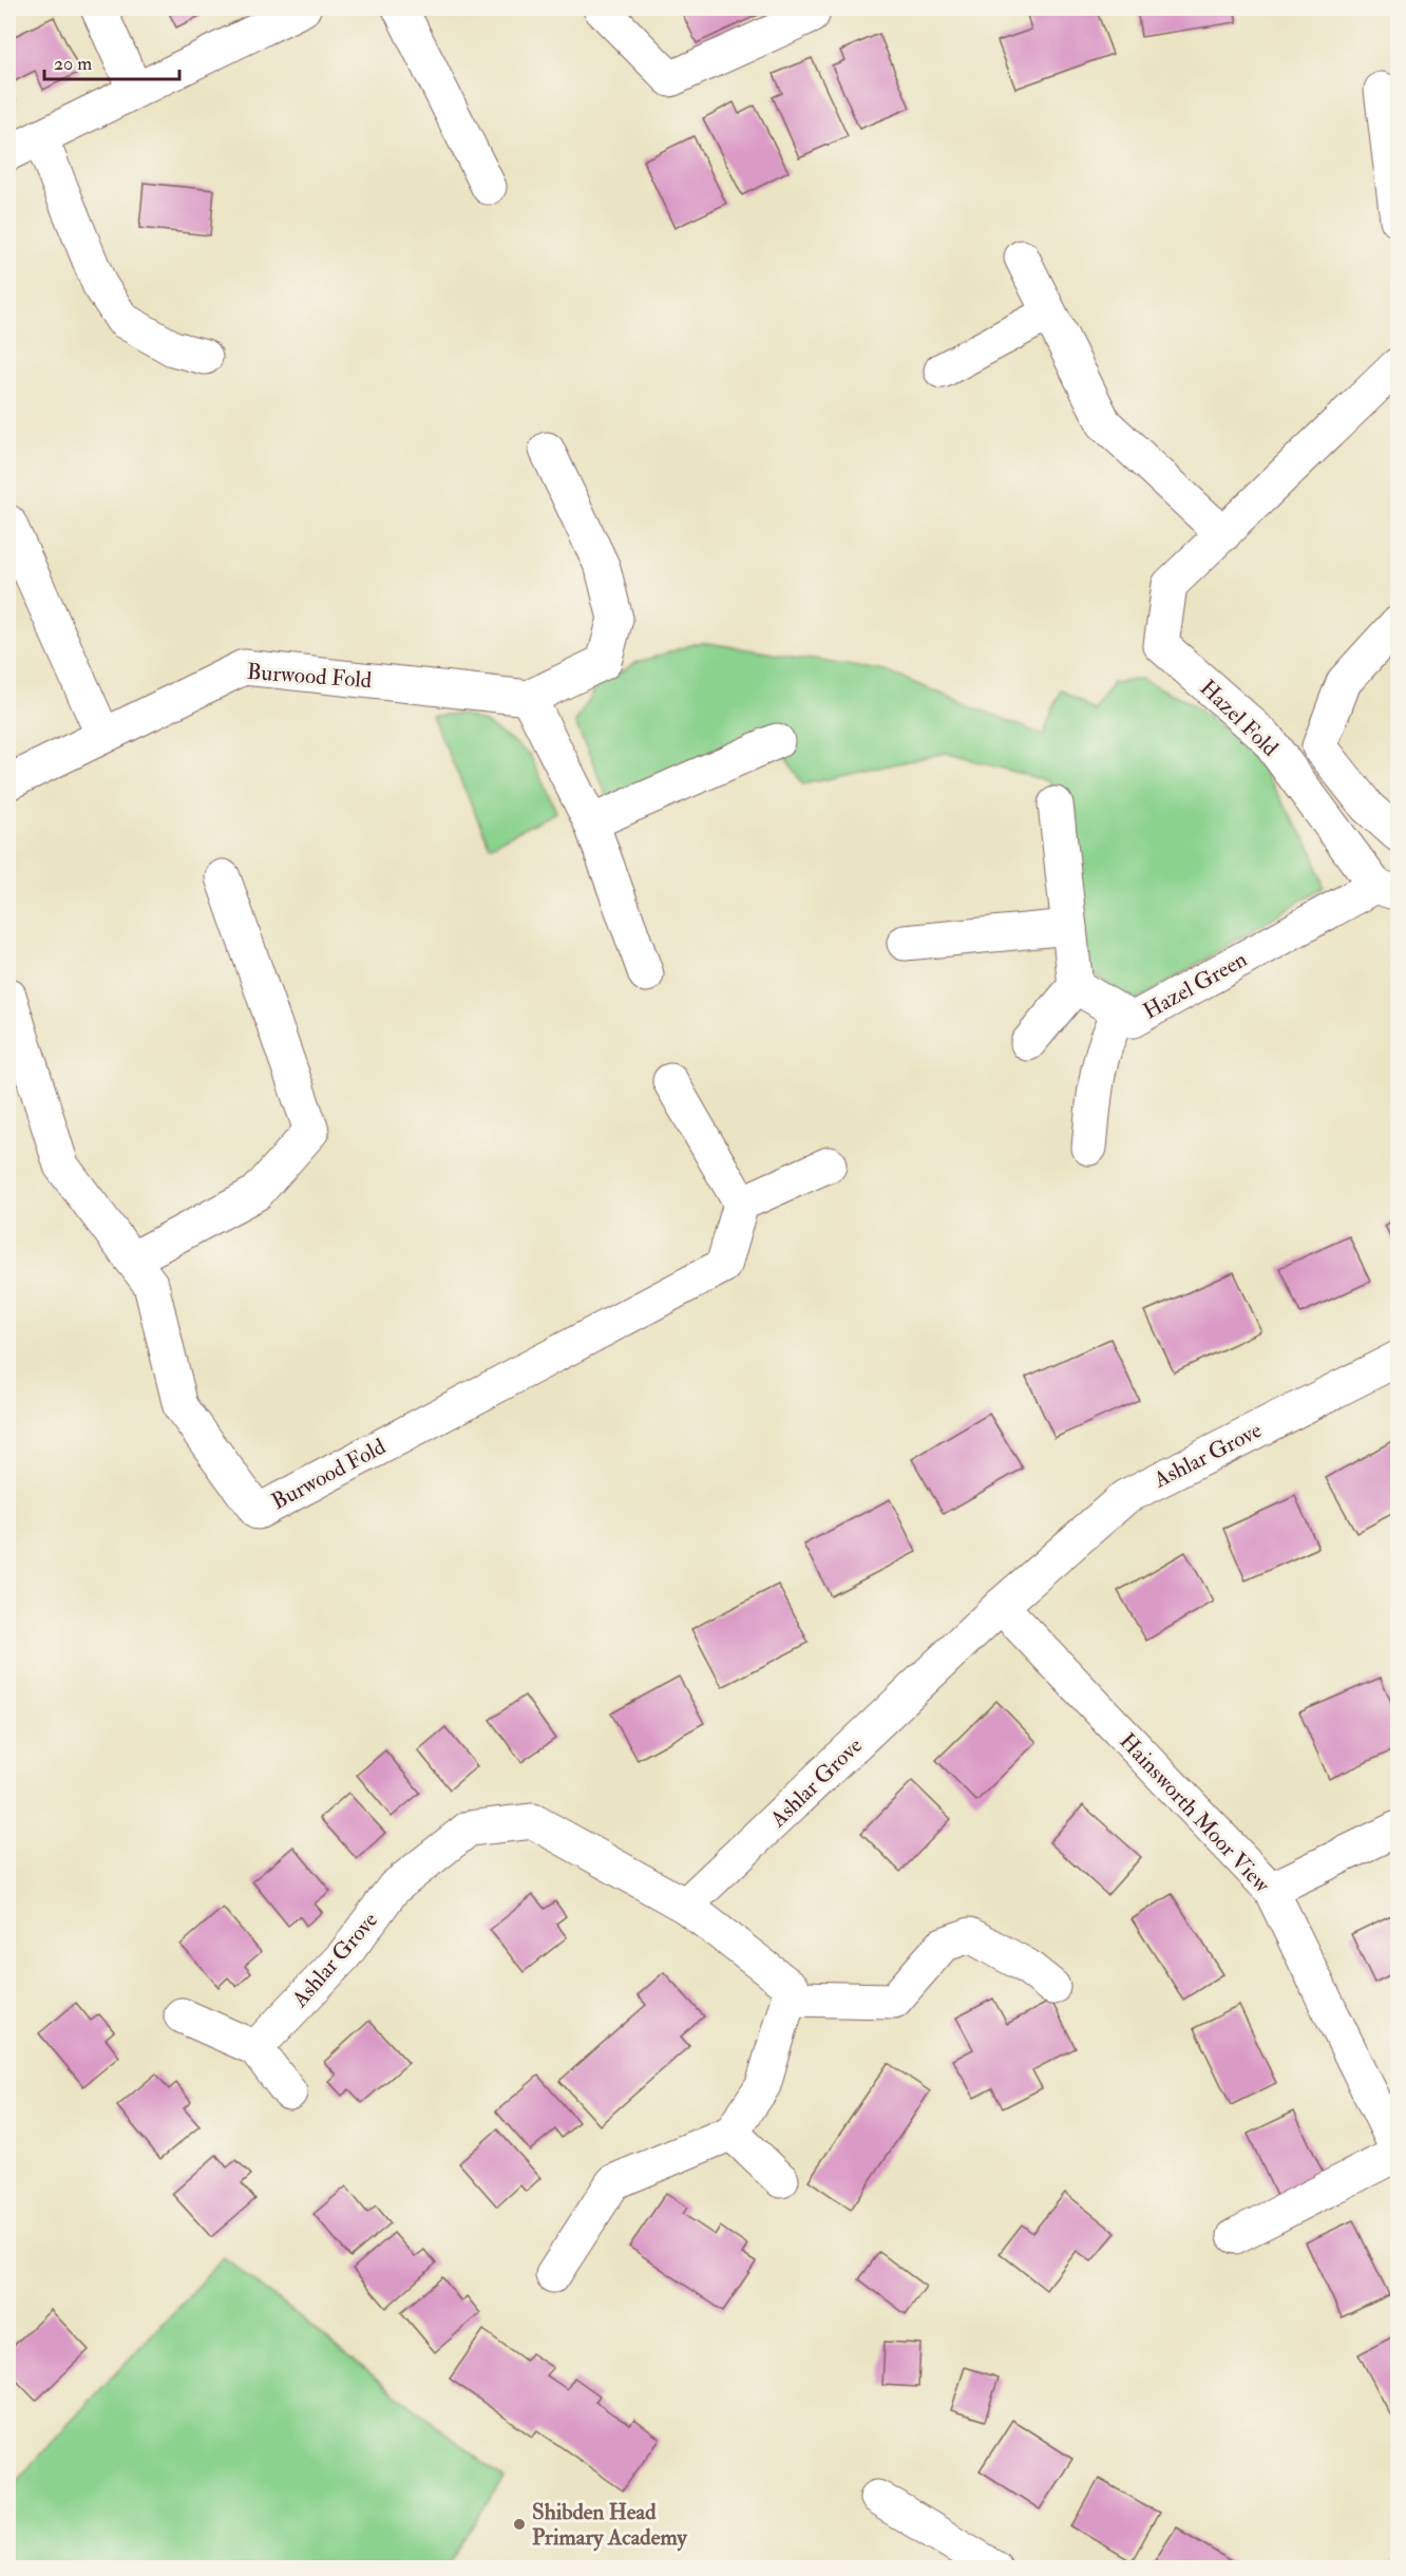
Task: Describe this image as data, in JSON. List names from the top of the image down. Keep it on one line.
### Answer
{"streets":{"street":["Burwood Fold","Hazel Fold","Hazel Green","Ashlar Grove","Hainsworth Moor View"]},"crossings":[["Hazel Fold","Hazel Green"],["Ashlar Grove","Hainsworth Moor View"]],"places":["Shibden Head Primary Academy"],"scale_bar":"20 m"}
